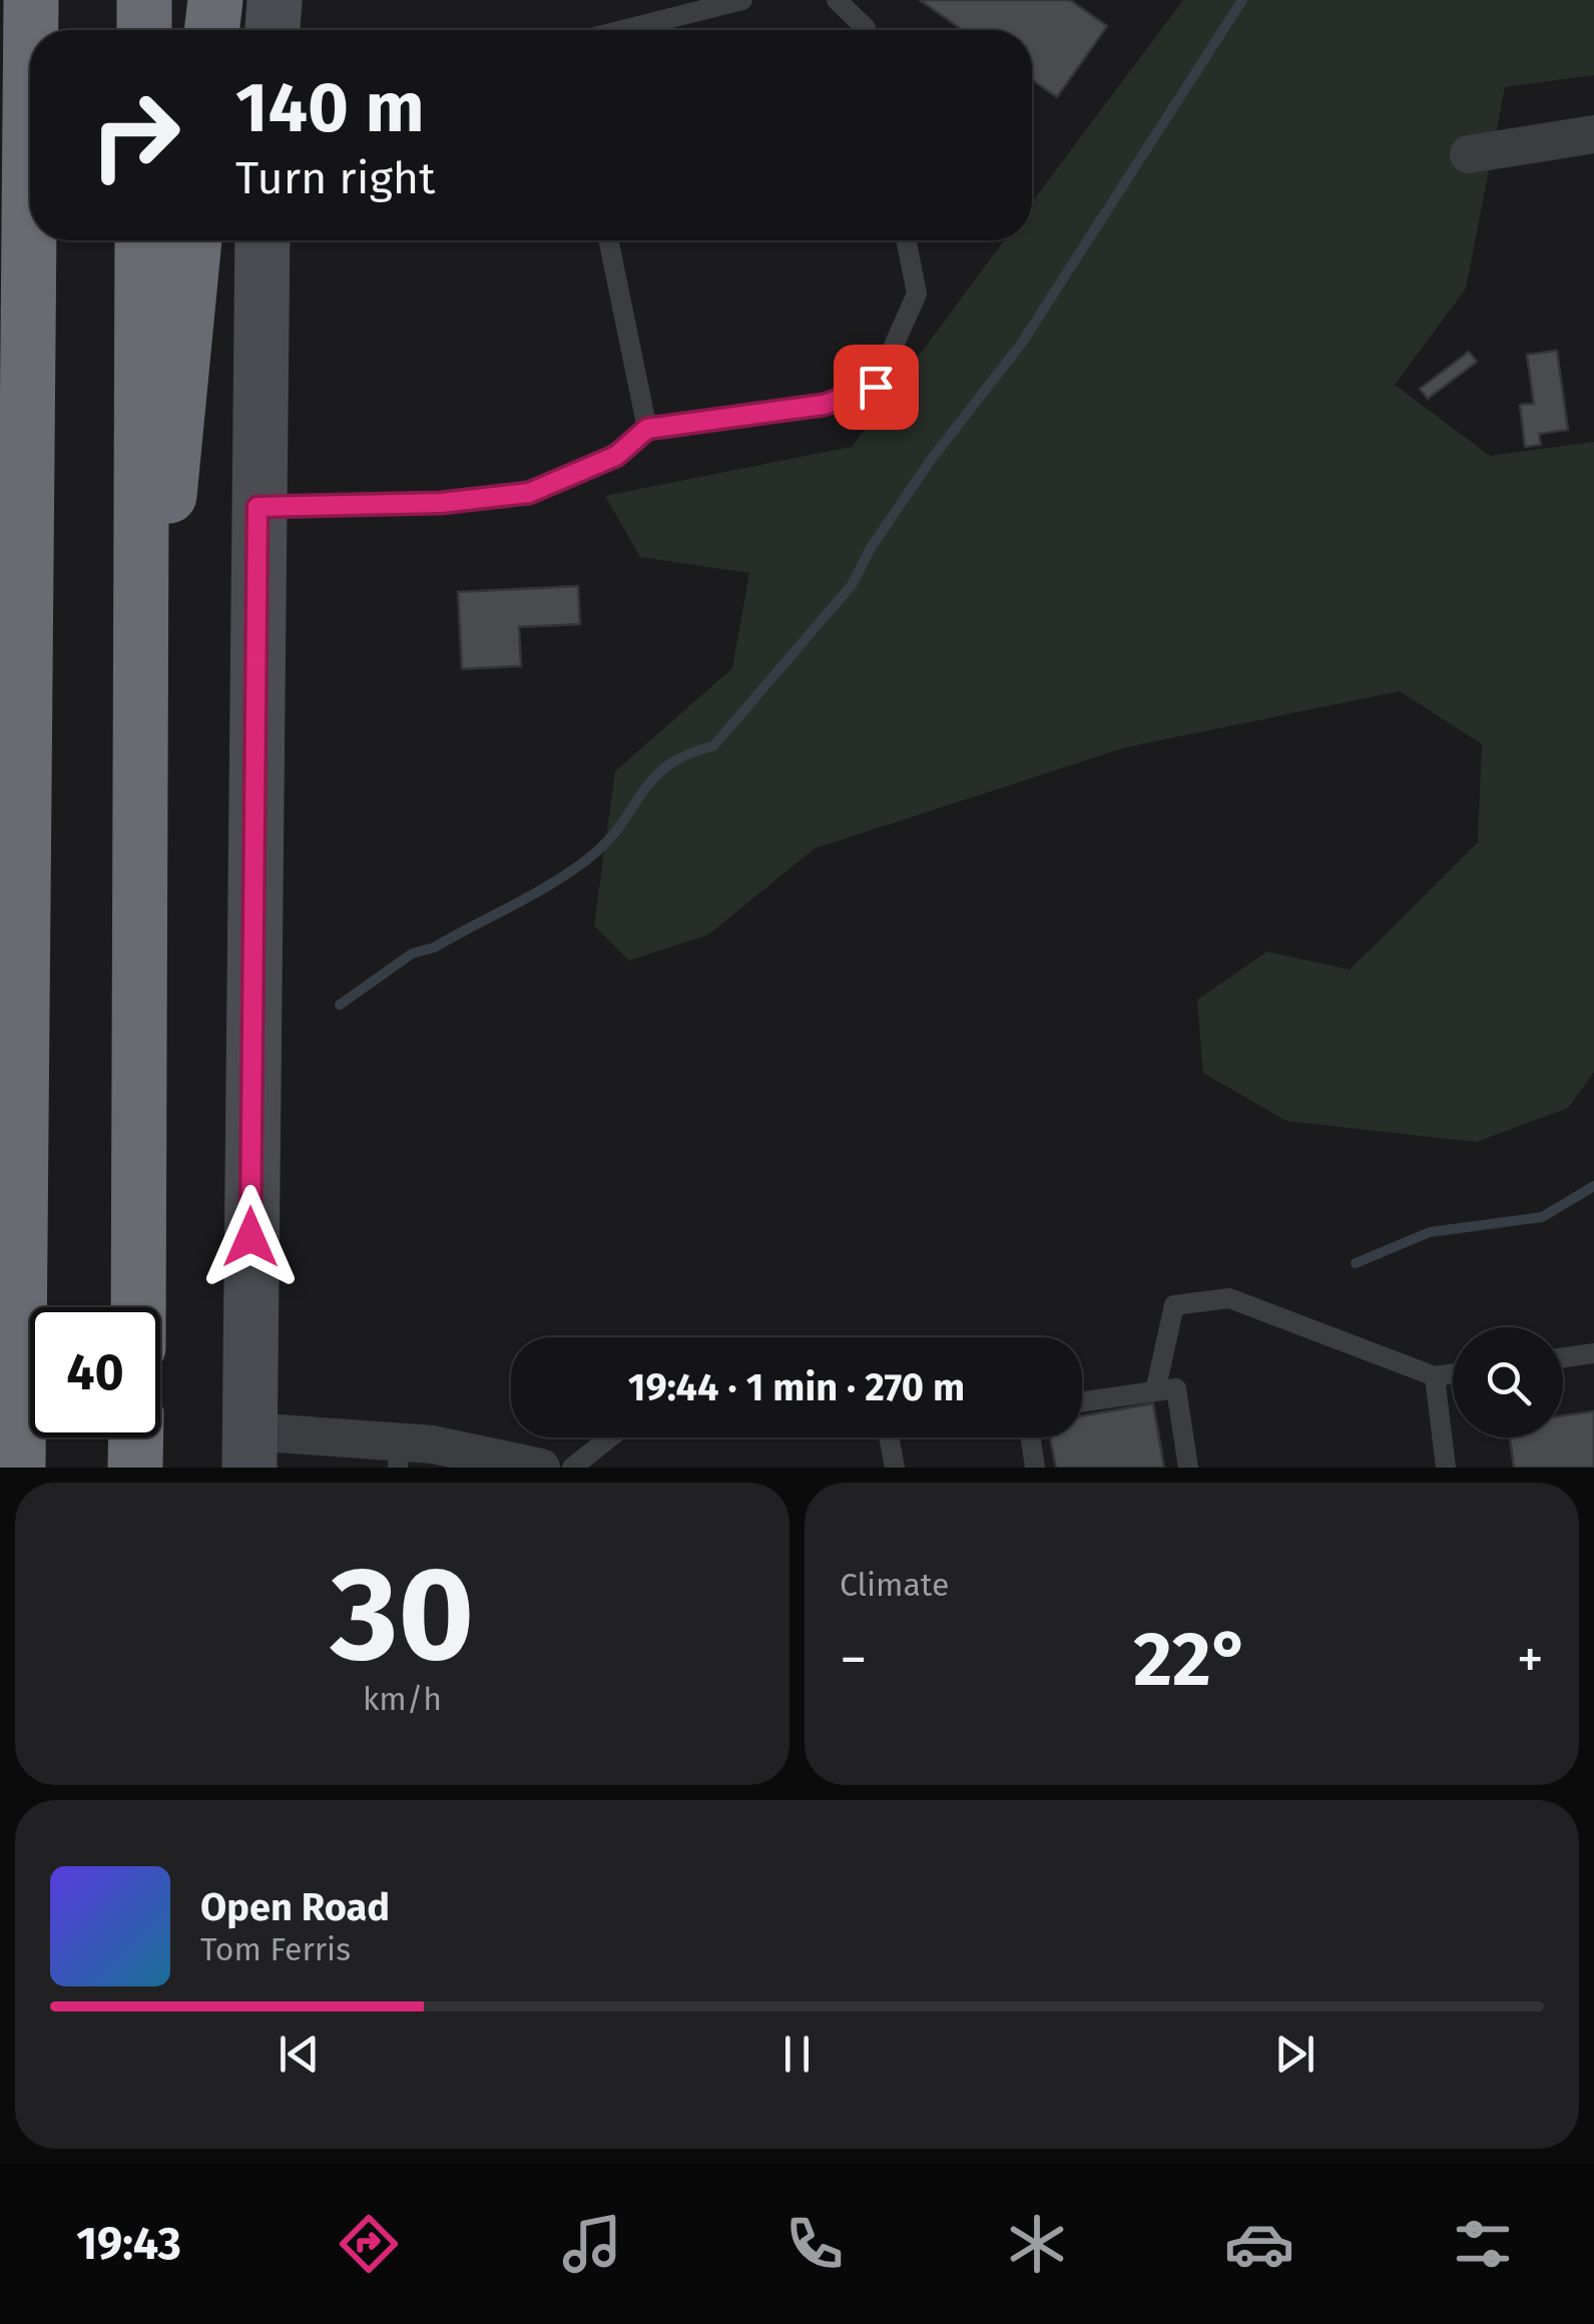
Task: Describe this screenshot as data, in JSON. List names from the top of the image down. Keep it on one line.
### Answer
{"page":{"turn":["140 m","Turn right"],"limit":"40","trip":"19:44 · 1 min · 270 m","tile":[["30","km/h"],"Climate"],"heat":["−","22°","+"],"song":["Open Road","Tom Ferris"],"tabs":"19:43"}}
